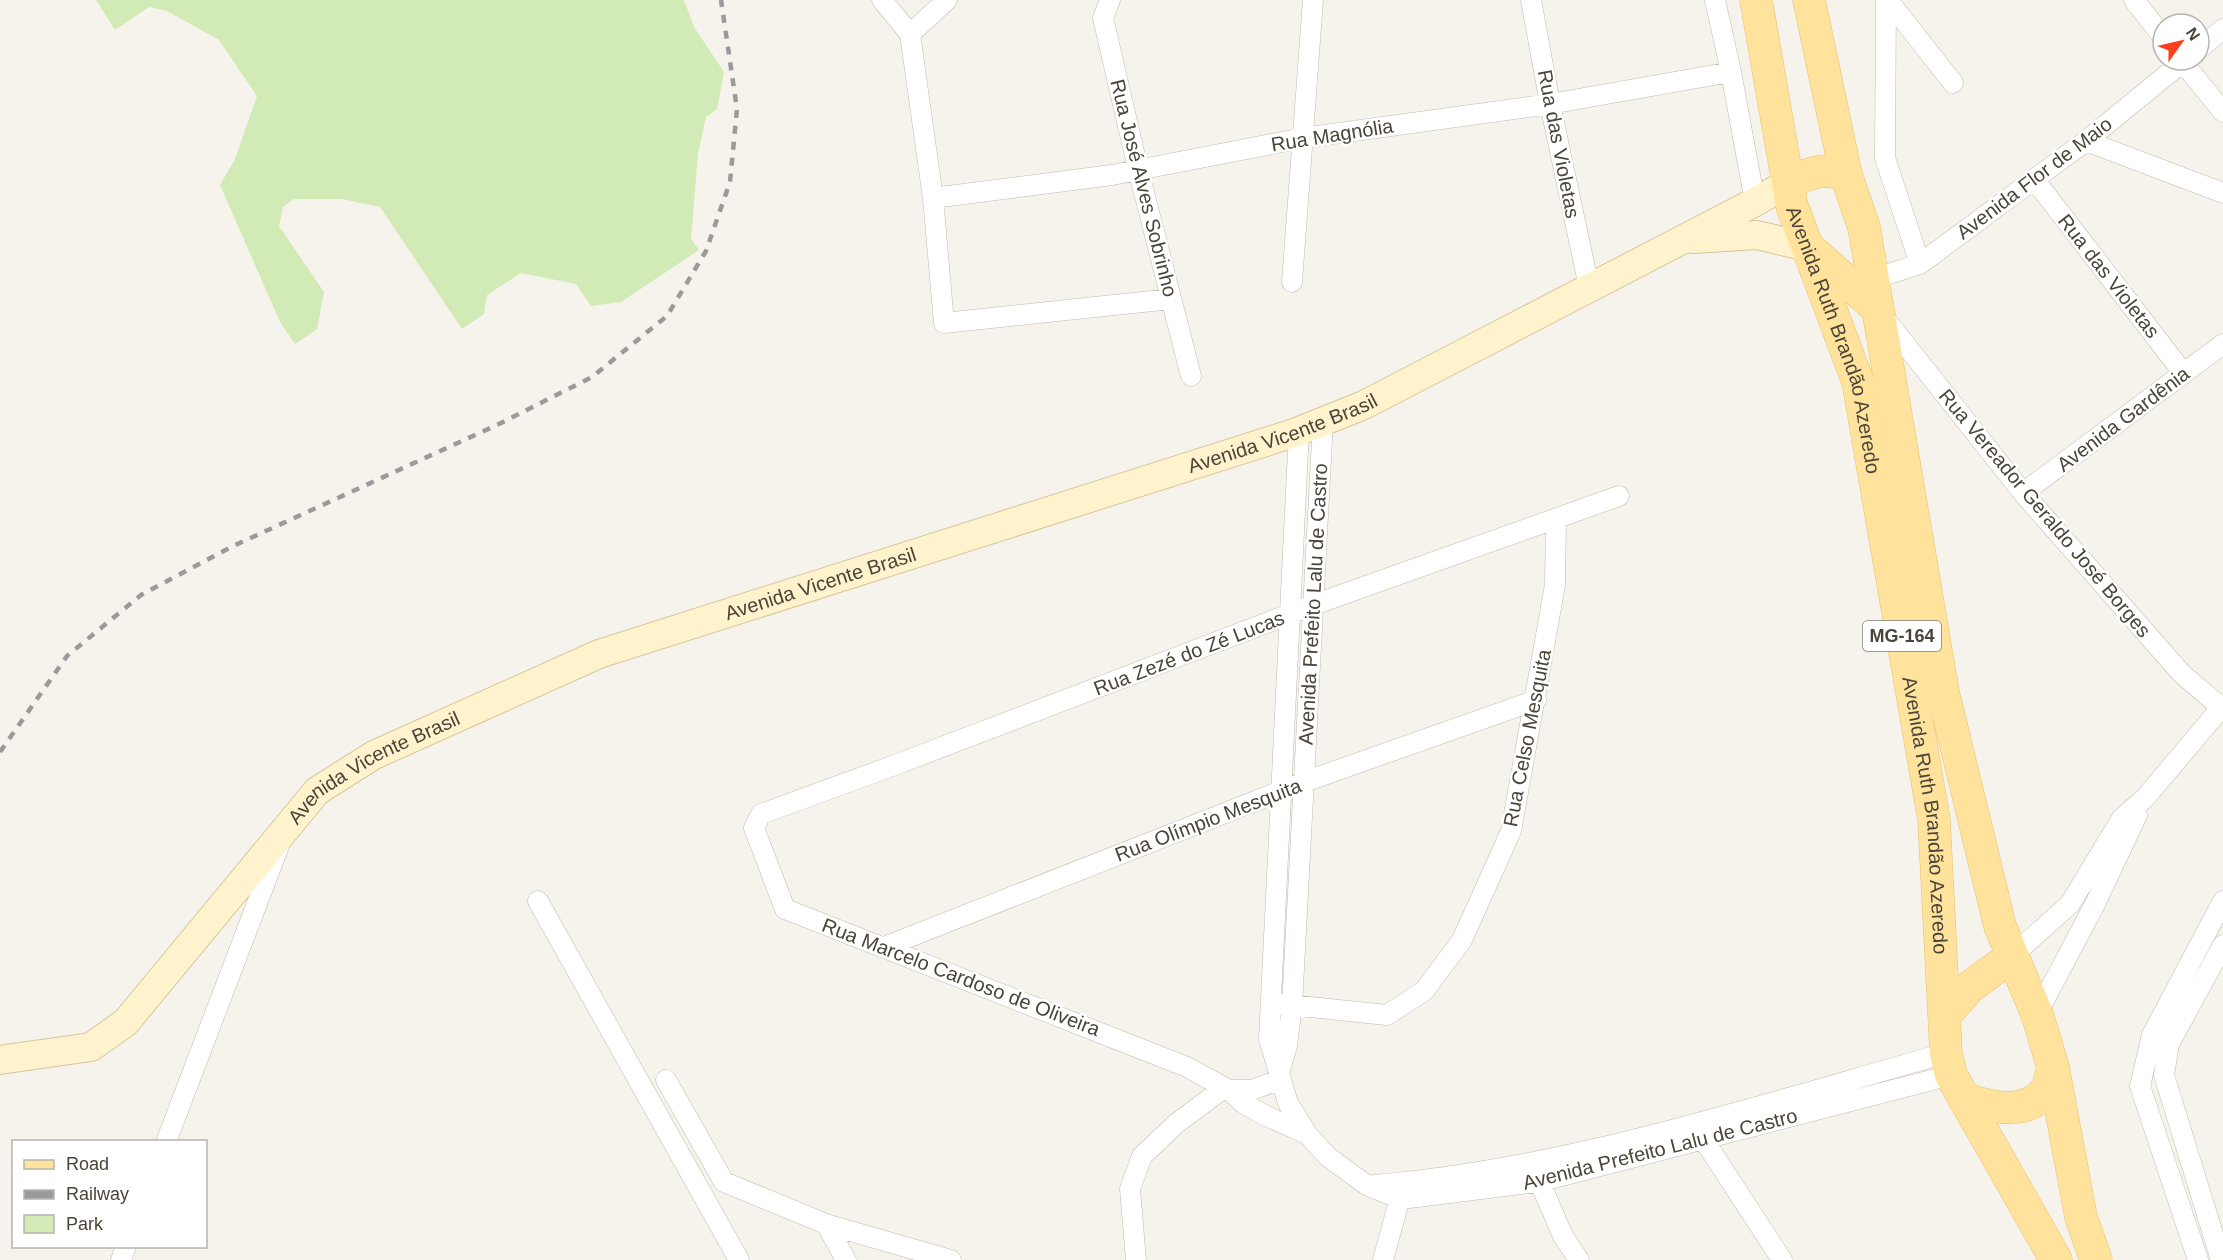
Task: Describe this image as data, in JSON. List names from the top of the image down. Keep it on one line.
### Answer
{"streets":{"main road":["Avenida Ruth Brandão Azeredo","MG-164"],"street":["Rua Magnólia","Rua das Violetas","Avenida Flor de Maio","Rua José Alves Sobrinho","Avenida Gardênia","Avenida Vicente Brasil","Rua Vereador Geraldo José Borges","Avenida Prefeito Lalu de Castro","Rua Zezé do Zé Lucas","Rua Celso Mesquita","Rua Olímpio Mesquita","Rua Marcelo Cardoso de Oliveira"]},"crossings":[["Rua Magnólia","Rua das Violetas"],["Rua Magnólia","Rua José Alves Sobrinho"],["Rua das Violetas","Avenida Flor de Maio"],["Rua das Violetas","Avenida Gardênia"],["Rua das Violetas","Avenida Vicente Brasil"],["Avenida Flor de Maio","Avenida Ruth Brandão Azeredo"],["Avenida Flor de Maio","Rua Vereador Geraldo José Borges"],["Avenida Ruth Brandão Azeredo","Avenida Vicente Brasil"],["Avenida Ruth Brandão Azeredo","Rua Vereador Geraldo José Borges"],["Avenida Ruth Brandão Azeredo","Avenida Prefeito Lalu de Castro"],["Avenida Gardênia","Rua Vereador Geraldo José Borges"],["Avenida Vicente Brasil","Avenida Prefeito Lalu de Castro"],["Avenida Prefeito Lalu de Castro","Rua Zezé do Zé Lucas"],["Avenida Prefeito Lalu de Castro","Rua Celso Mesquita"],["Avenida Prefeito Lalu de Castro","Rua Olímpio Mesquita"],["Avenida Prefeito Lalu de Castro","Rua Marcelo Cardoso de Oliveira"],["Rua Zezé do Zé Lucas","Rua Celso Mesquita"],["Rua Zezé do Zé Lucas","Rua Marcelo Cardoso de Oliveira"],["Rua Celso Mesquita","Rua Olímpio Mesquita"],["Rua Olímpio Mesquita","Rua Marcelo Cardoso de Oliveira"]],"legend":["Road","Railway","Park"],"north":"top right"}
